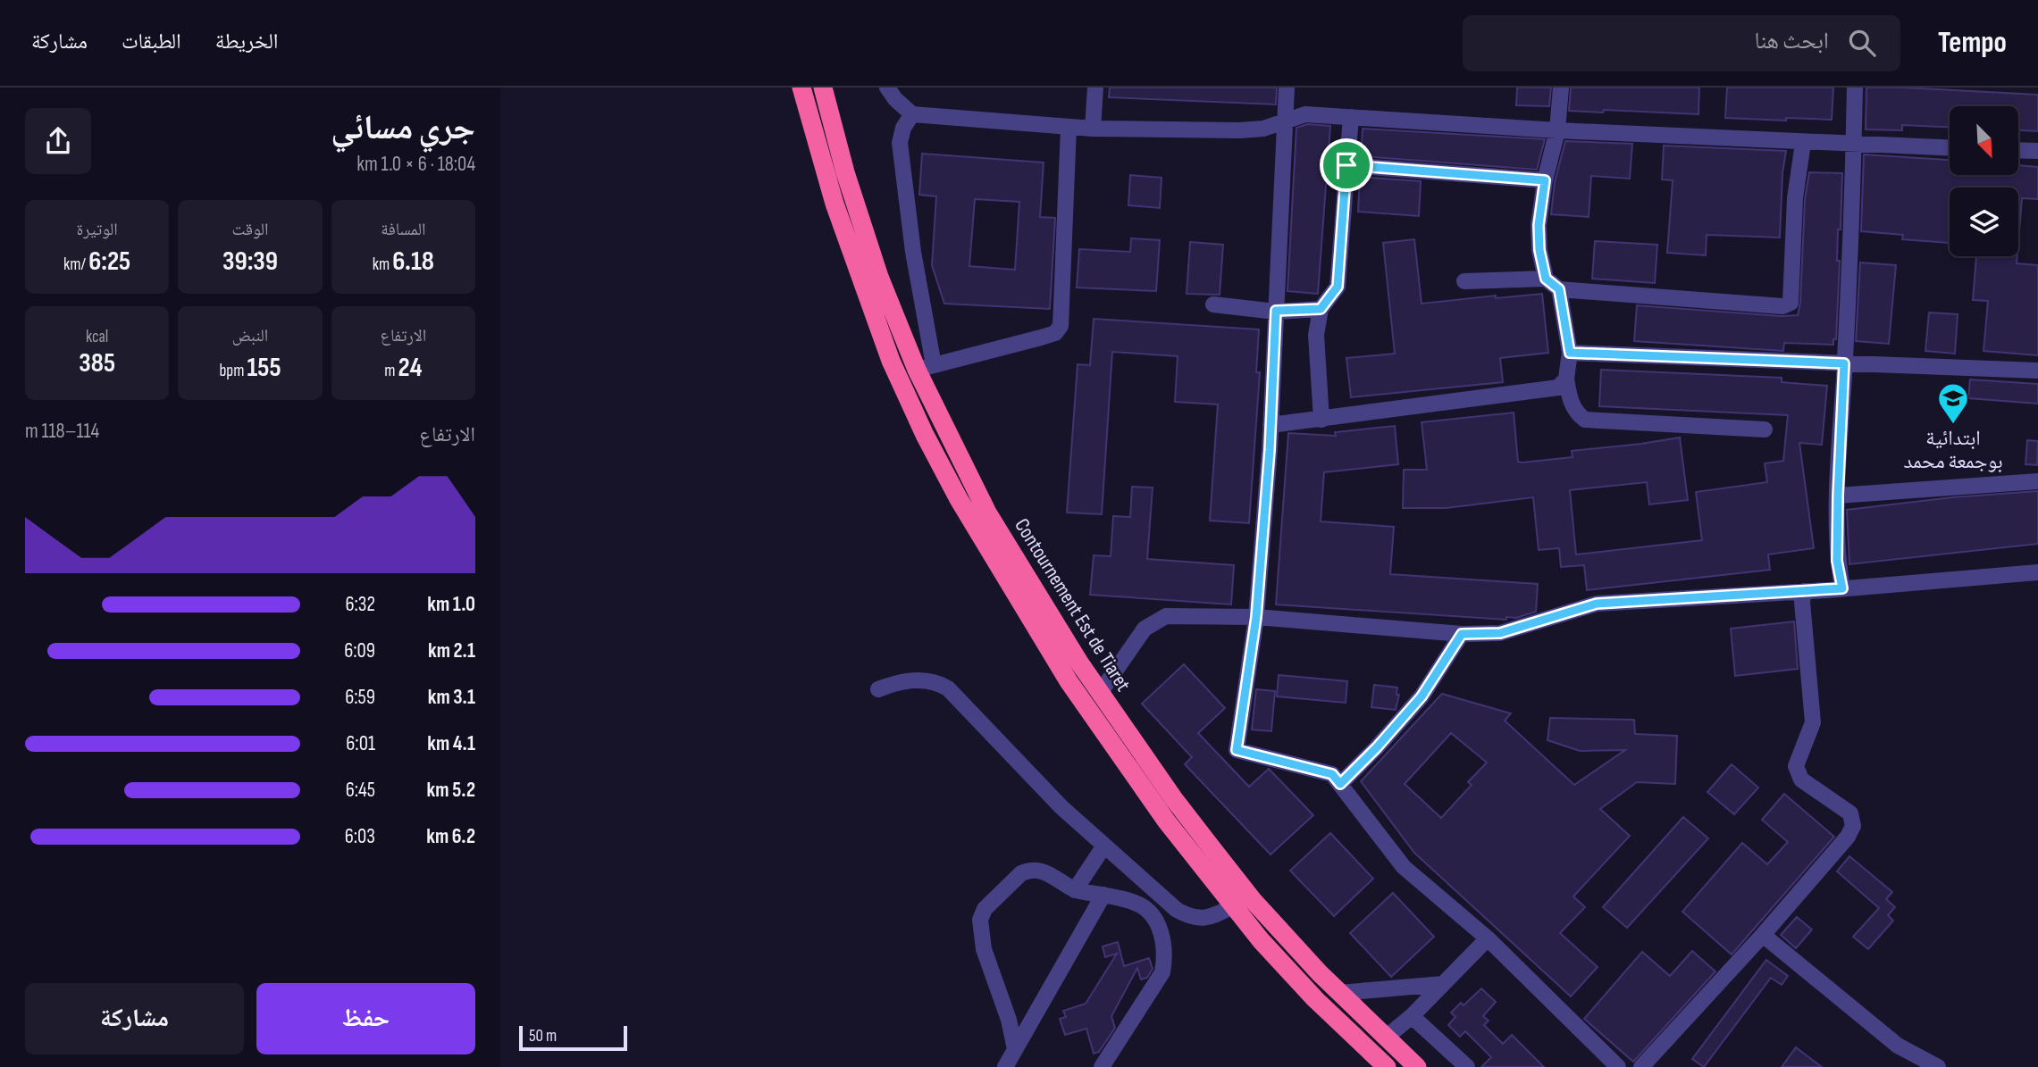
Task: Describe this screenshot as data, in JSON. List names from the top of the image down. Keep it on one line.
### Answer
{"streets":{"highway":["Contournement Est de Tiaret"]},"places":{"school or university":["ابتدائية بوجمعة محمد"]},"scale_bar":"50 m","north":"bottom right","page":{"header":"Tempo","search":"ابحث هنا","nav":["الخريطة","الطبقات","مشاركة"],"heading":["جري مسائي","18:04 · 6 × 1.0 km"],"stats":[["المسافة","6.18 km"],["الوقت","39:39"],["الوتيرة","6:25 /km"],["الارتفاع","24 m"],["النبض","155 bpm"],["kcal","385"]],"chart":["الارتفاع","114–118 m"],"list":[{"name":"1.0 km","note":"6:32"},{"name":"2.1 km","note":"6:09"},{"name":"3.1 km","note":"6:59"},{"name":"4.1 km","note":"6:01"},{"name":"5.2 km","note":"6:45"},{"name":"6.2 km","note":"6:03"}],"buttons":["حفظ","مشاركة"],"scale":"50 m"}}
